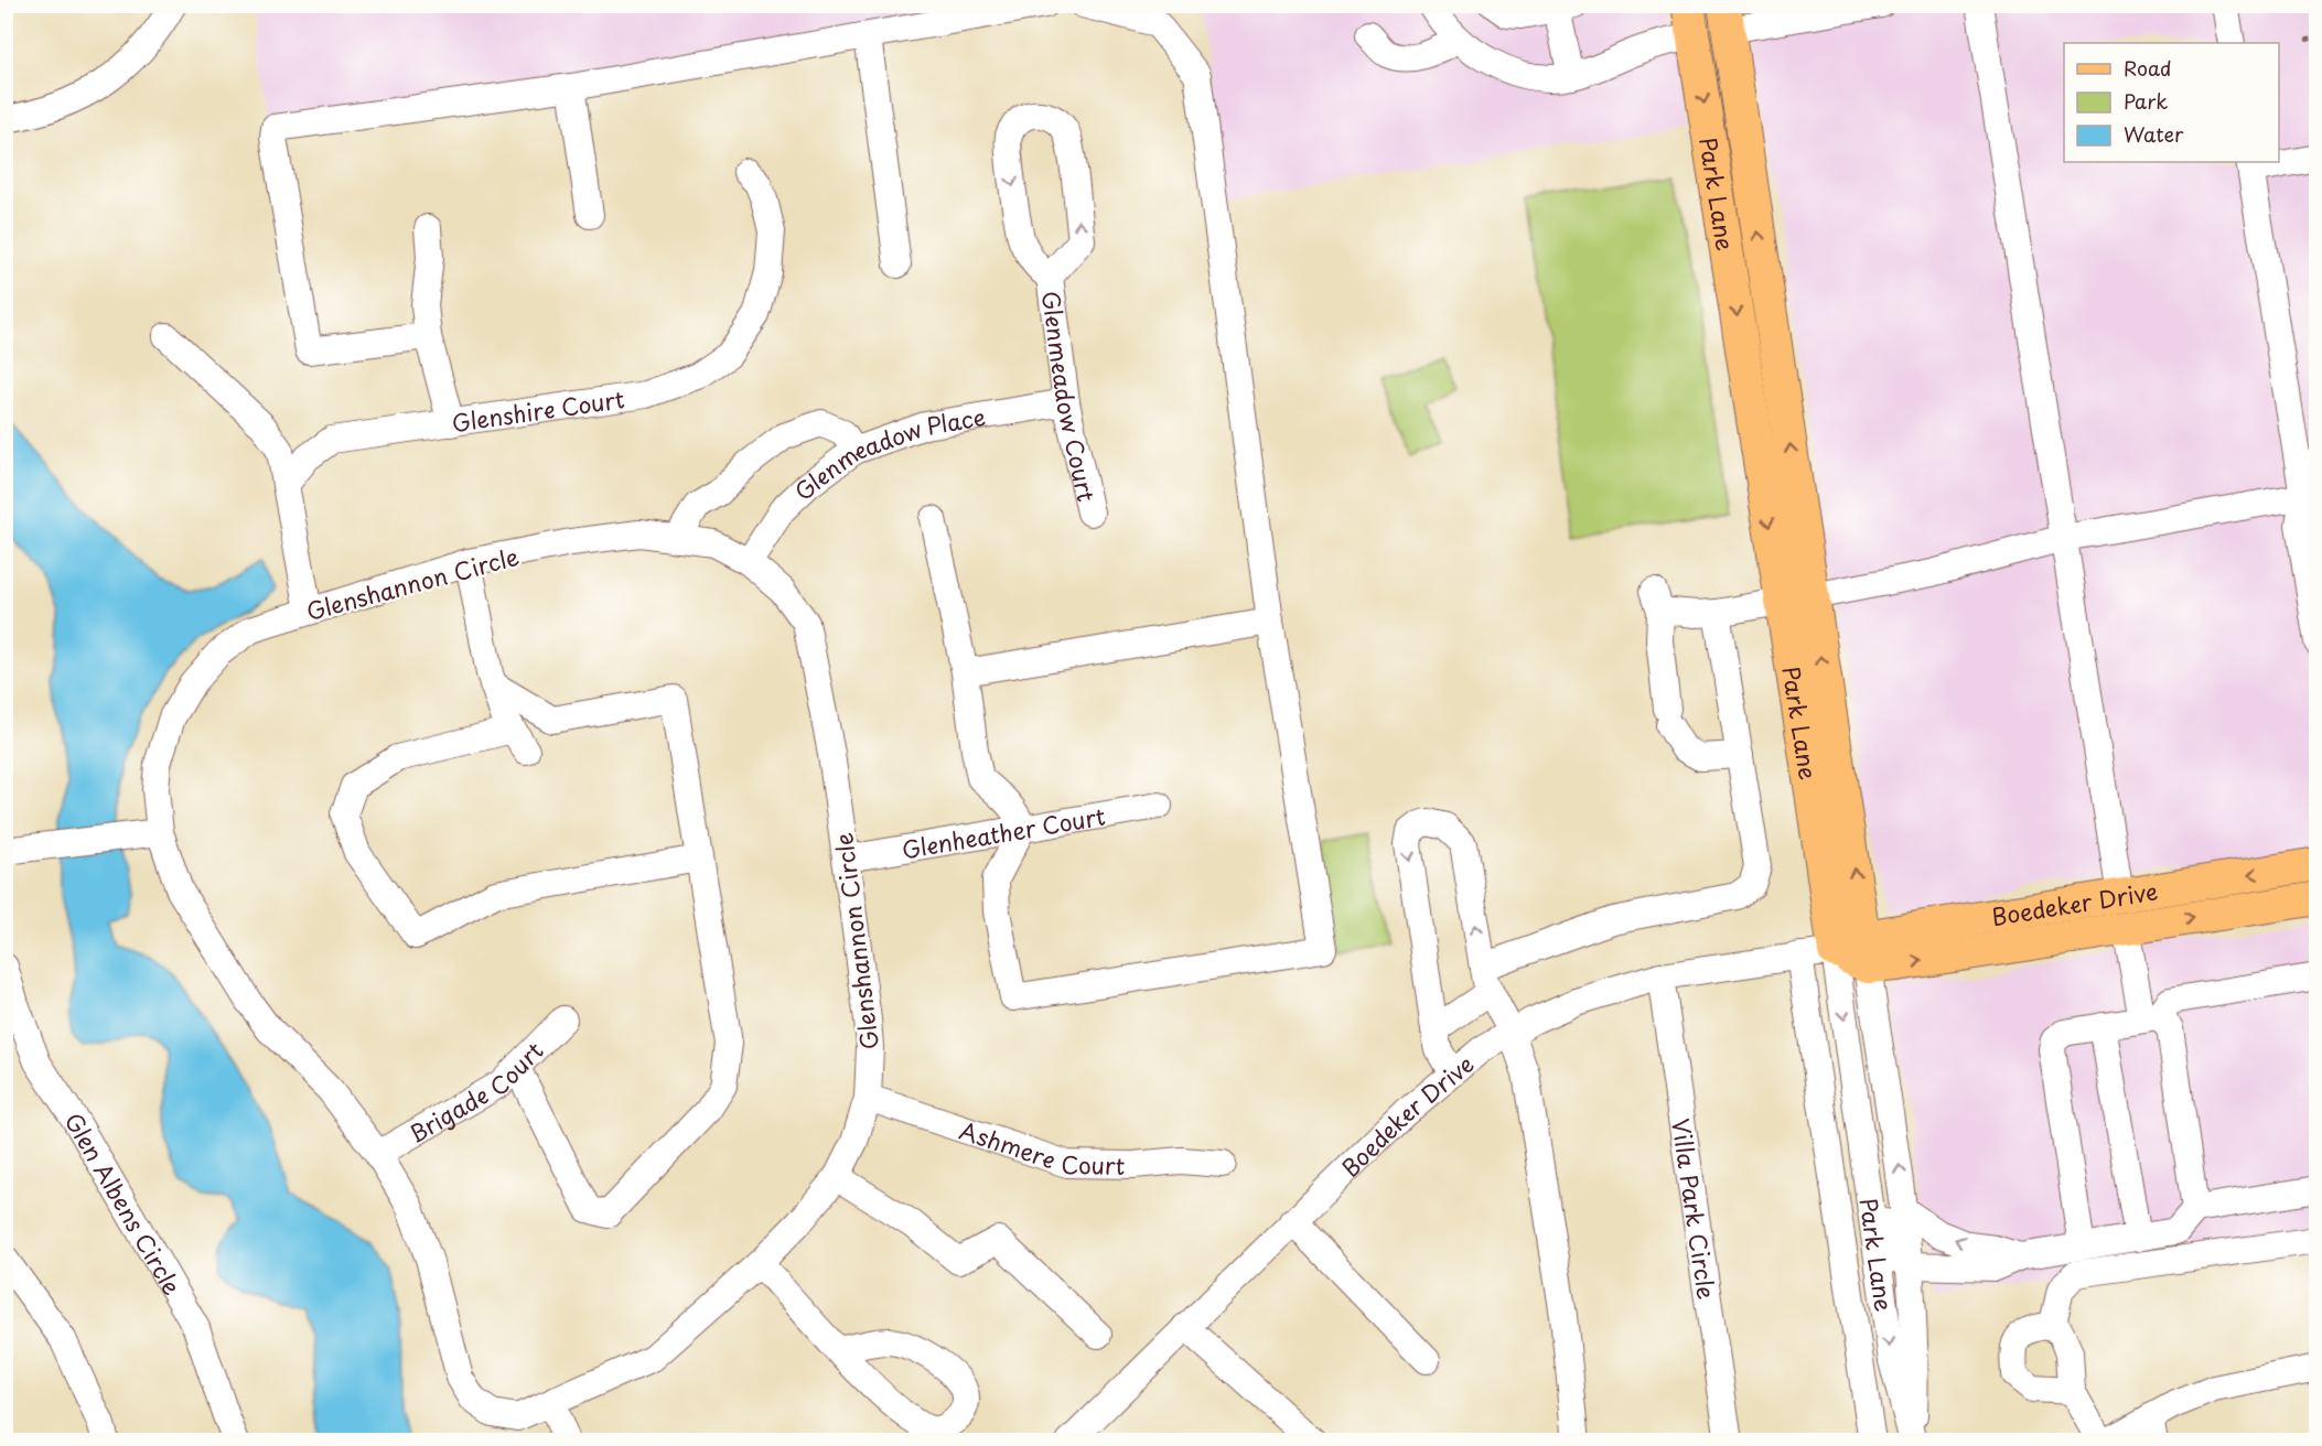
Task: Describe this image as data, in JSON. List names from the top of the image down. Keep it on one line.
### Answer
{"streets":{"main road":["Park Lane","Boedeker Drive"],"street":["Glenmeadow Court","Glenshire Court","Glenmeadow Place","Glenshannon Circle","Glenheather Court","Brigade Court","Ashmere Court","Glen Albens Circle","Villa Park Circle"]},"crossings":[["Park Lane","Boedeker Drive"],["Glenmeadow Court","Glenmeadow Place"],["Glenmeadow Place","Glenshannon Circle"],["Glenshannon Circle","Glenheather Court"],["Glenshannon Circle","Brigade Court"],["Glenshannon Circle","Ashmere Court"],["Boedeker Drive","Villa Park Circle"]],"legend":["Road","Park","Water"]}
